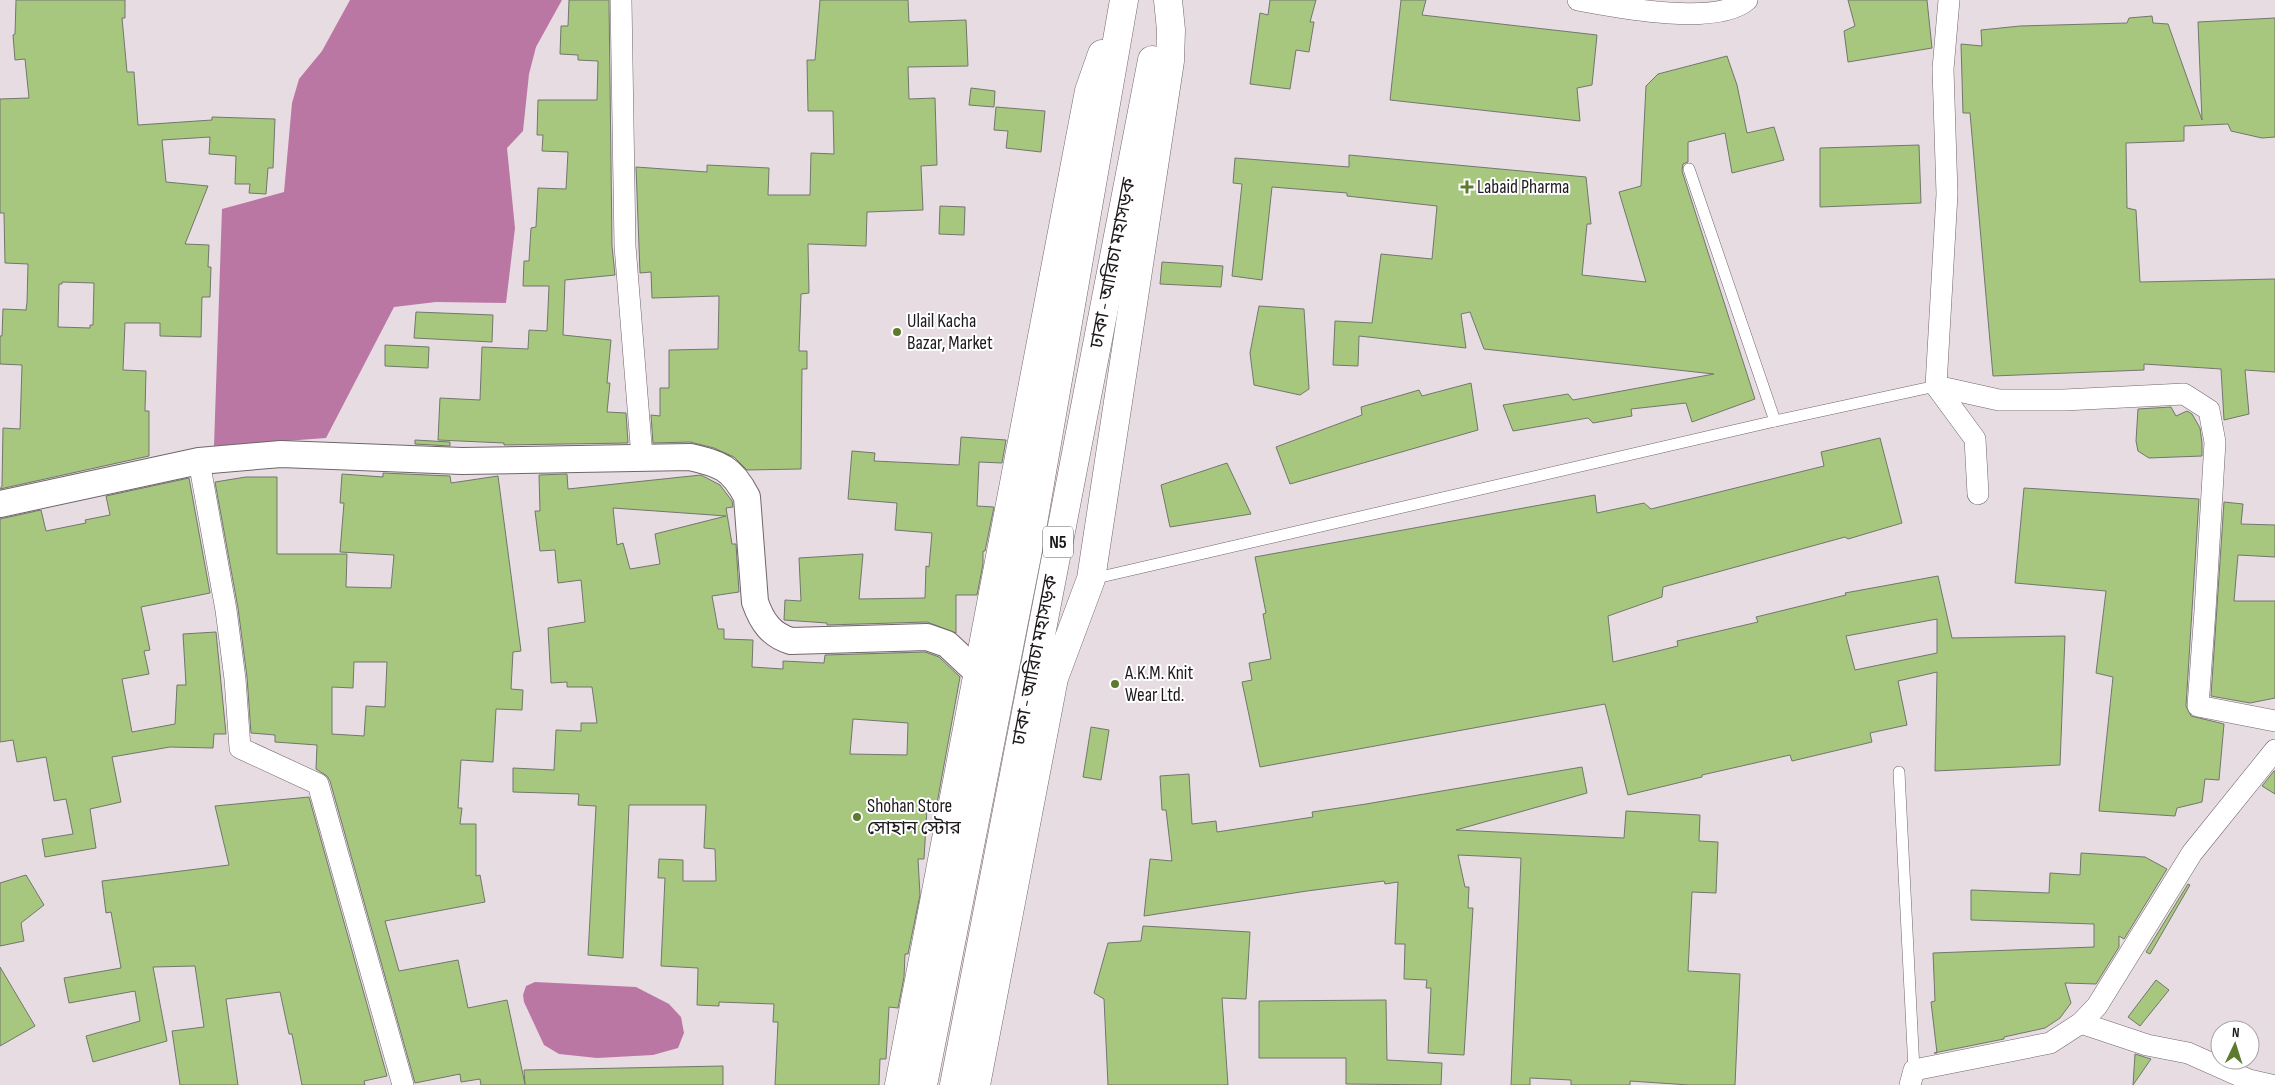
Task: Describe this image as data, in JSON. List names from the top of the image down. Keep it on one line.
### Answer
{"streets":{"highway":["ঢাকা - আরিচা মহাসড়ক","N5"]},"places":{"health":["Labaid Pharma"],"other":["Ulail Kacha Bazar, Market","A.K.M. Knit Wear Ltd.","Shohan Store সোহান স্টোর"]},"north":"top"}
